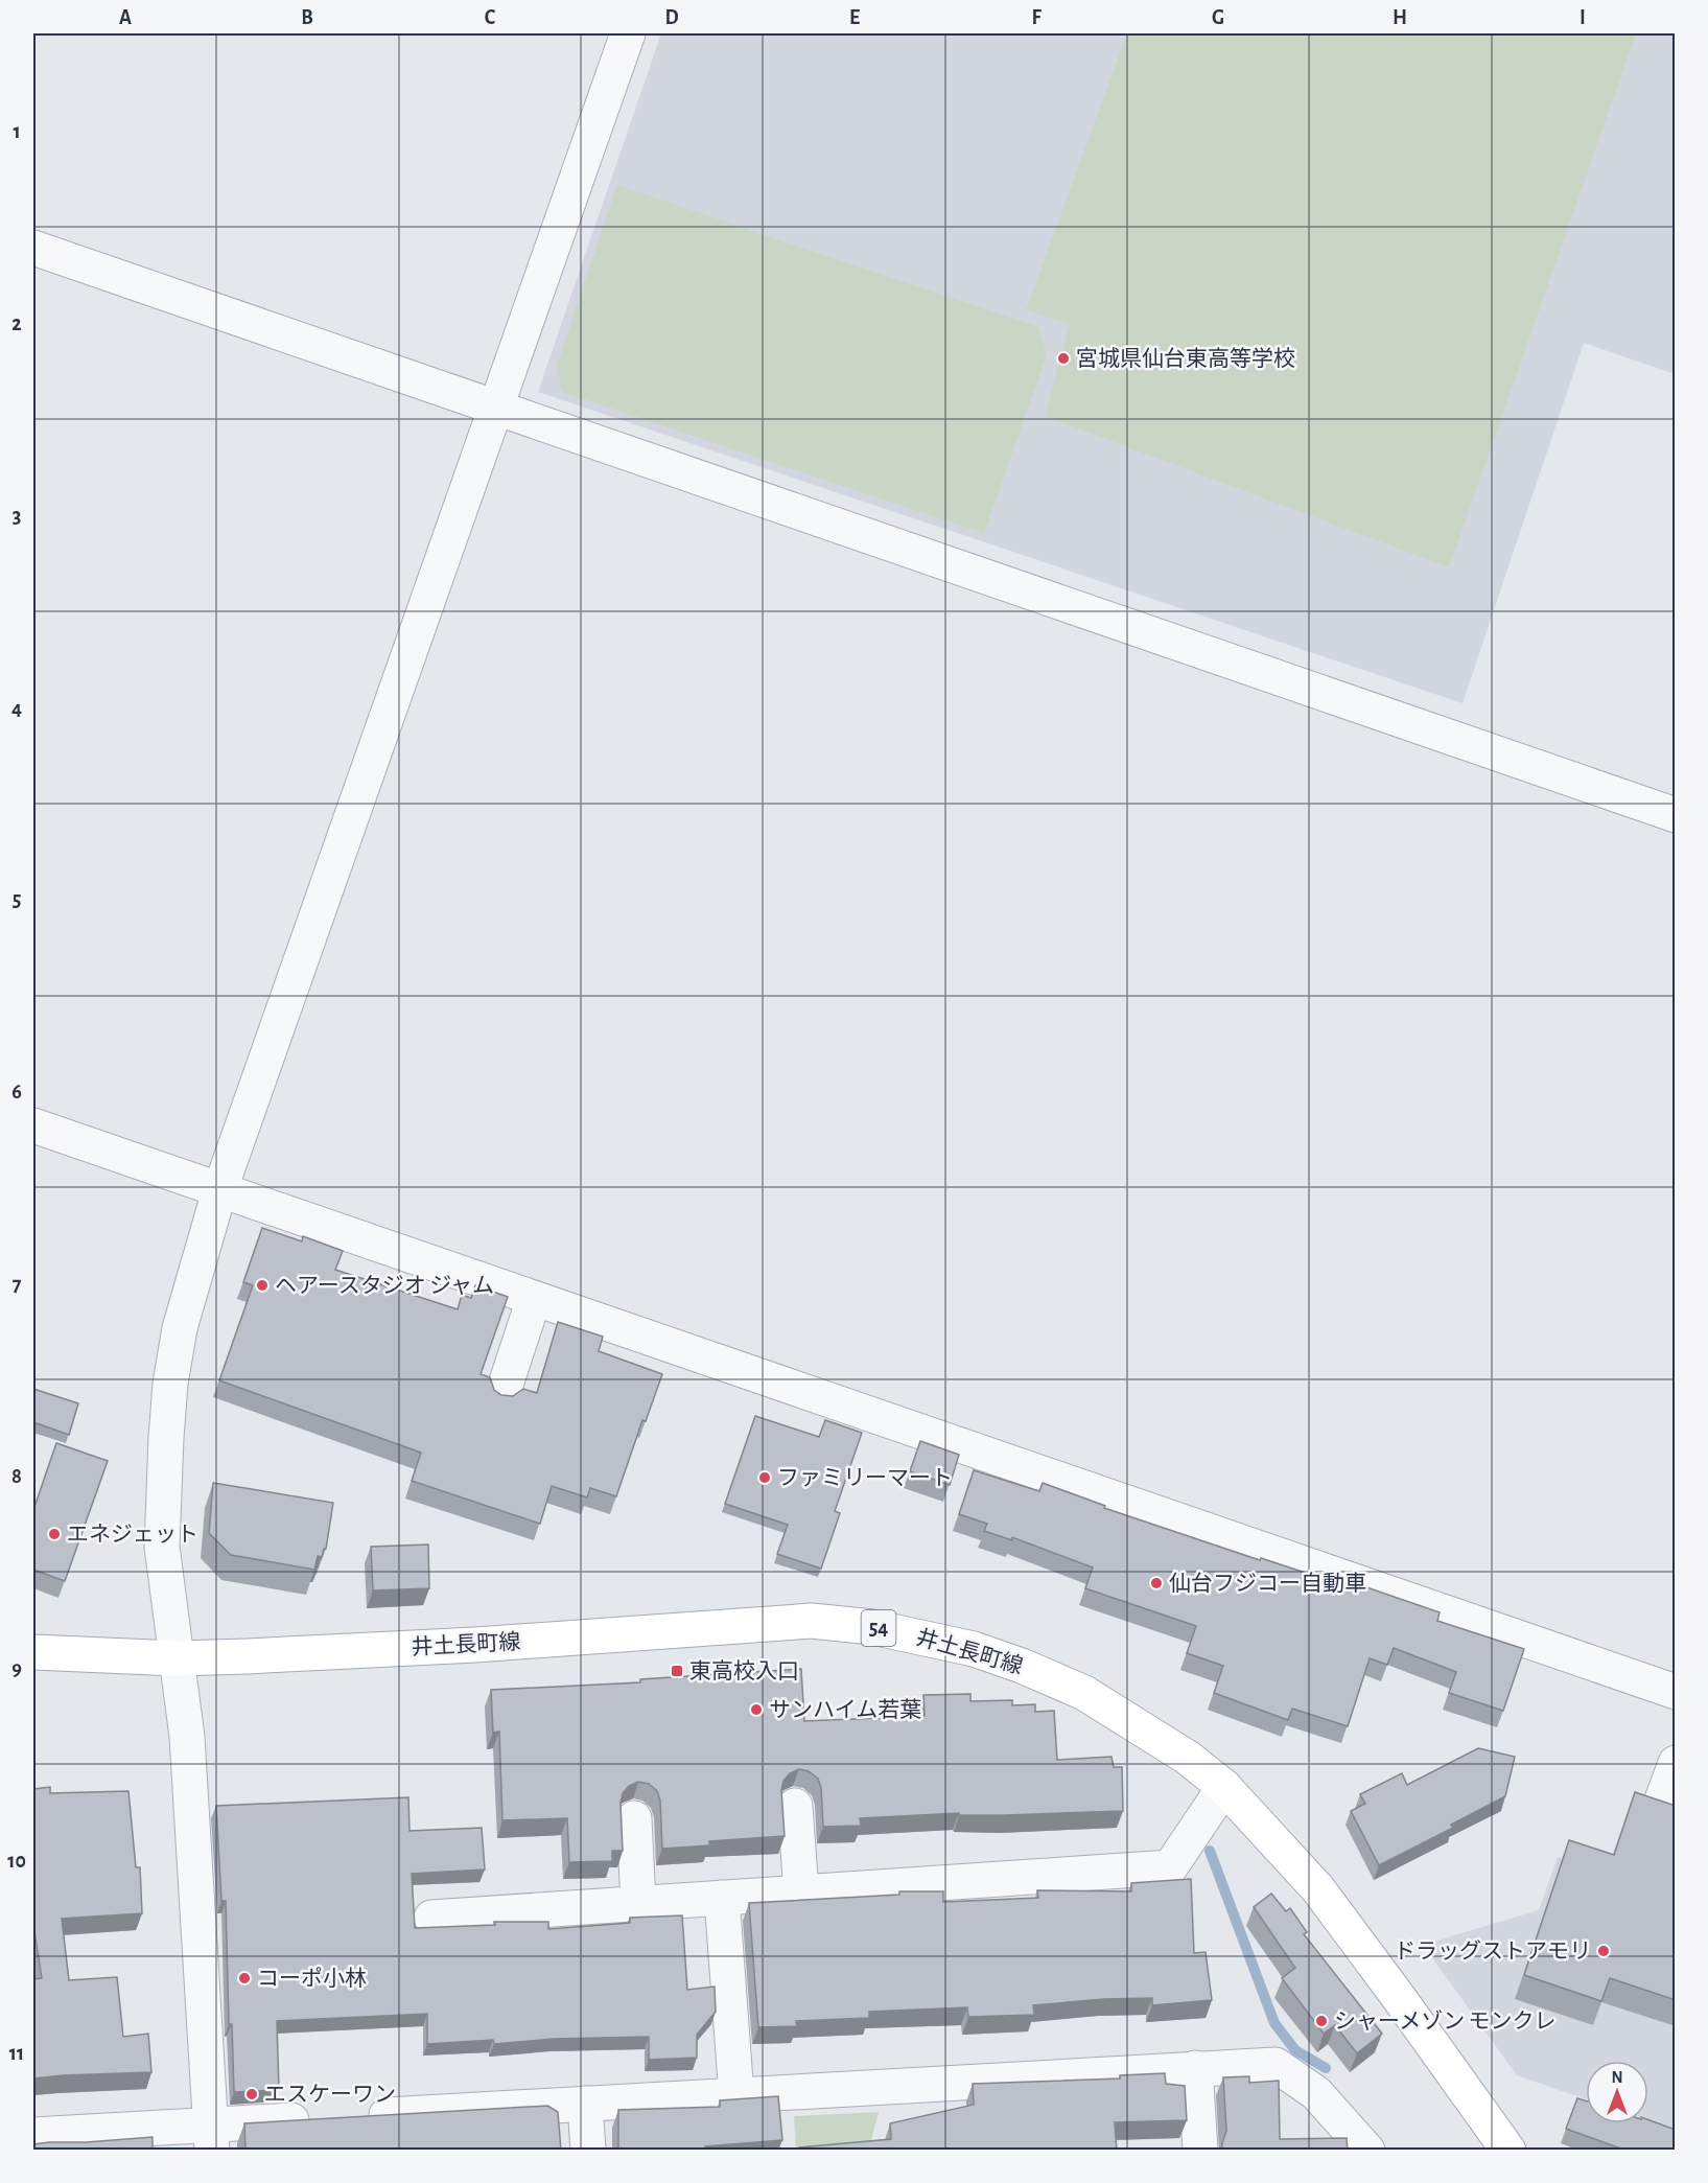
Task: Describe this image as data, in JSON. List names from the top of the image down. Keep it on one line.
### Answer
{"streets":{"main road":["54","井土長町線"]},"places":{"other":["宮城県仙台東高等学校","ヘアースタジオ ジャム","ファミリーマート","エネジェット","仙台フジコー自動車","サンハイム若葉","ドラッグストアモリ","コーポ小林","シャーメゾン モンクレ","エスケーワン"],"transit":["東高校入口"]},"north":"top","grid":{"columns":["A","B","C","D","E","F","G","H","I"],"rows":["1","2","3","4","5","6","7","8","9","10","11"]}}
